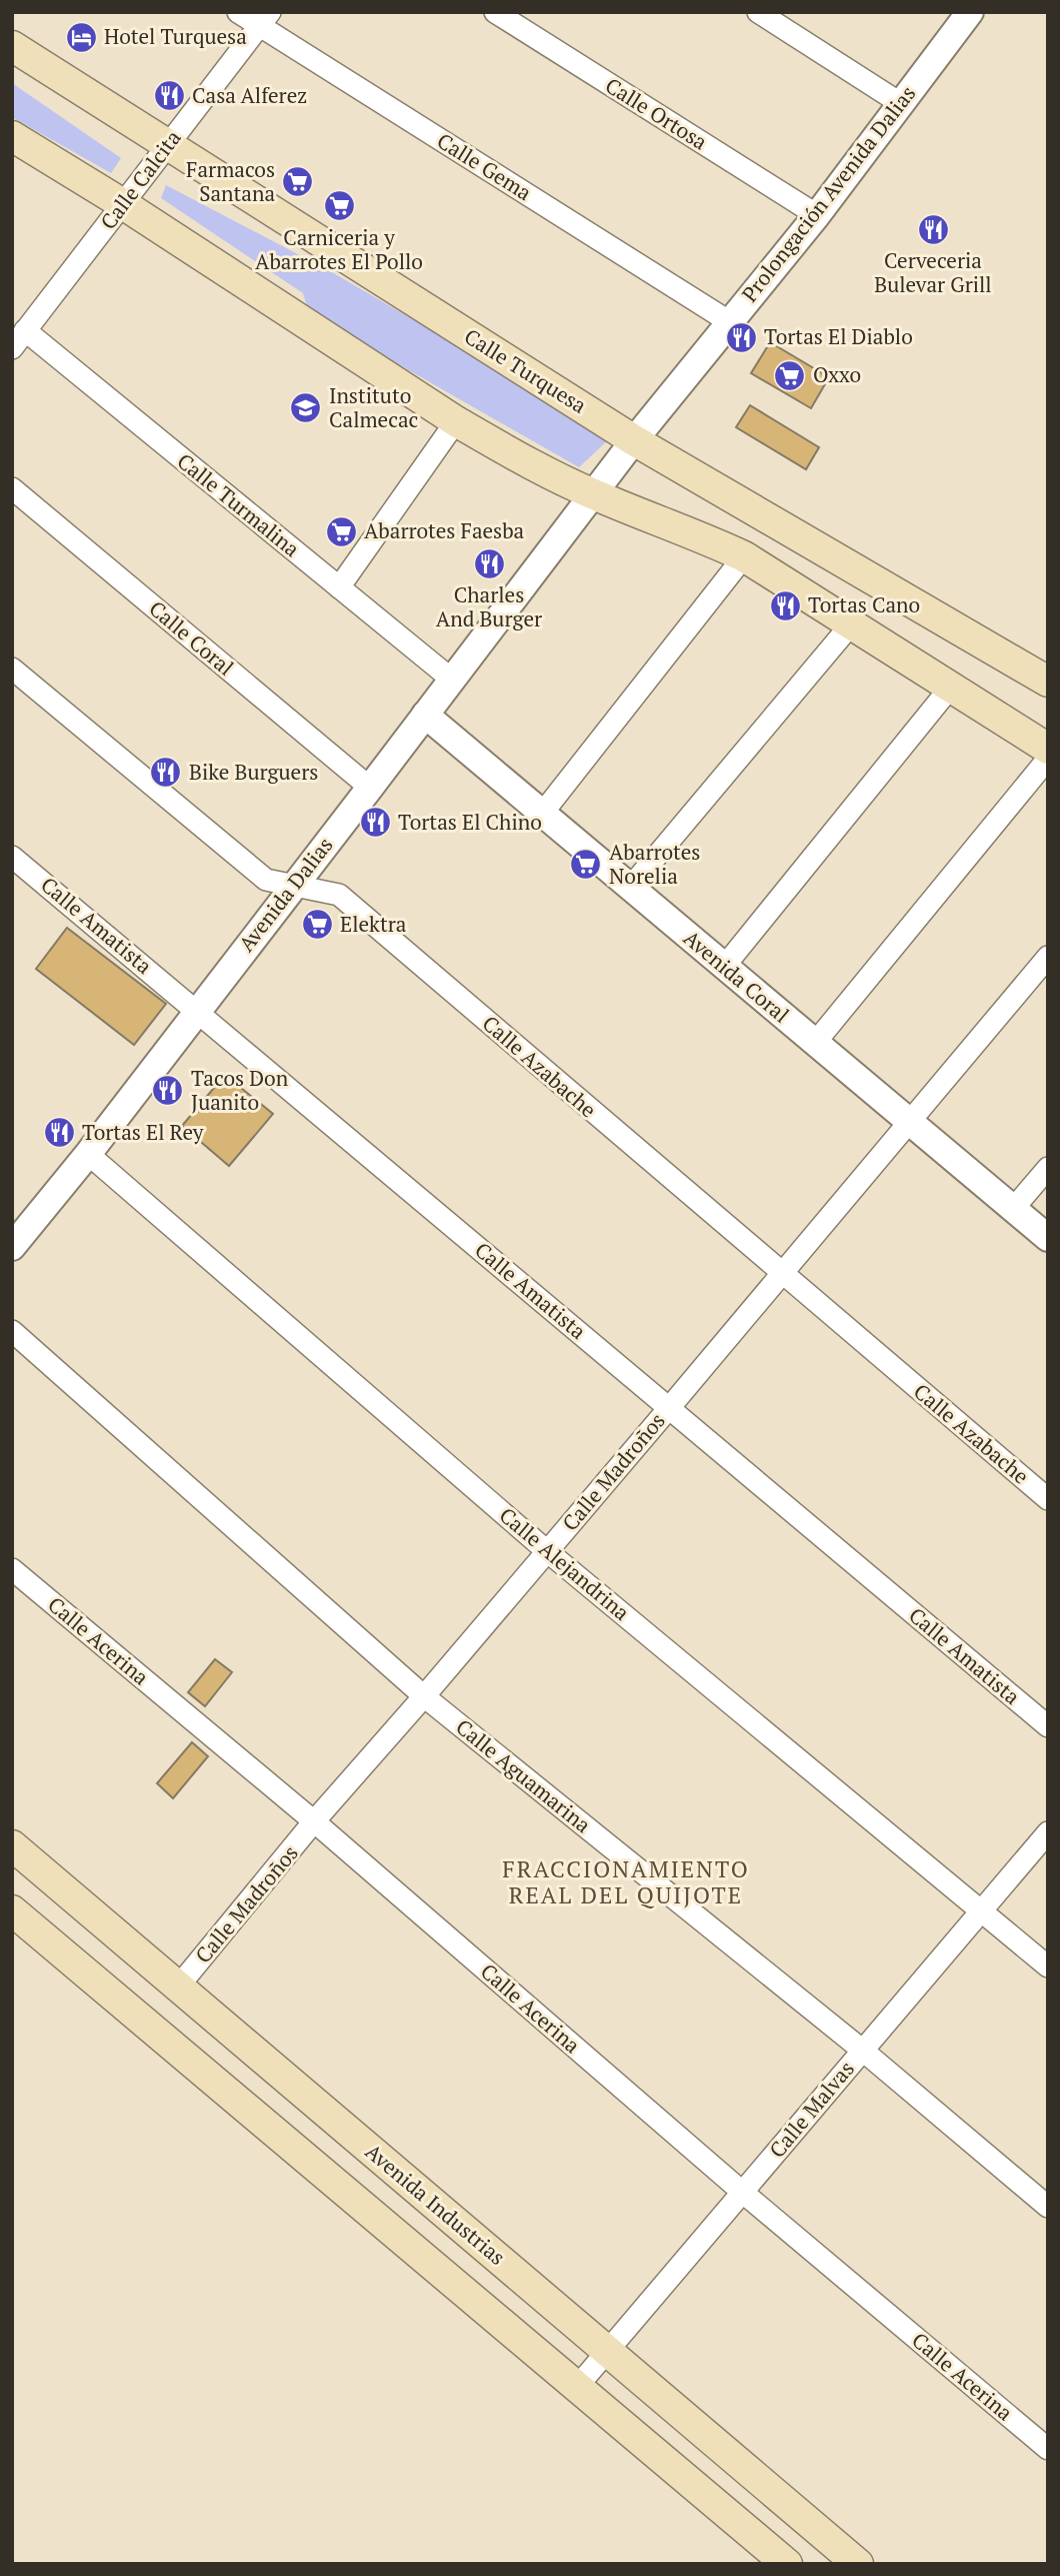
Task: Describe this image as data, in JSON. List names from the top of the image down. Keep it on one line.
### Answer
{"streets":{"main road":["Calle Turquesa","Avenida Industrias"],"street":["Calle Ortosa","Calle Gema","Calle Calcita","Prolongación Avenida Dalias","Calle Turmalina","Calle Coral","Avenida Dalias","Calle Amatista","Avenida Coral","Calle Azabache","Calle Madroños","Calle Alejandrina","Calle Acerina","Calle Aguamarina","Calle Malvas"]},"crossings":[["Calle Ortosa","Prolongación Avenida Dalias"],["Calle Gema","Calle Calcita"],["Calle Gema","Prolongación Avenida Dalias"],["Calle Calcita","Calle Turquesa"],["Calle Calcita","Calle Turmalina"],["Prolongación Avenida Dalias","Calle Turquesa"],["Prolongación Avenida Dalias","Avenida Dalias"],["Calle Turquesa","Avenida Dalias"],["Calle Turmalina","Avenida Dalias"],["Calle Coral","Avenida Dalias"],["Avenida Dalias","Calle Amatista"],["Avenida Dalias","Avenida Coral"],["Avenida Dalias","Calle Azabache"],["Avenida Dalias","Calle Alejandrina"],["Calle Amatista","Calle Madroños"],["Avenida Coral","Calle Madroños"],["Calle Azabache","Calle Madroños"],["Calle Madroños","Calle Alejandrina"],["Calle Madroños","Calle Acerina"],["Calle Madroños","Calle Aguamarina"],["Calle Madroños","Avenida Industrias"],["Calle Alejandrina","Calle Malvas"],["Calle Acerina","Calle Malvas"],["Calle Aguamarina","Calle Malvas"],["Calle Malvas","Avenida Industrias"]],"districts":["FRACCIONAMIENTO REAL DEL QUIJOTE"],"places":{"hotel":["Hotel Turquesa"],"restaurant":["Casa Alferez","Cerveceria Bulevar Grill","Tortas El Diablo","Charles And Burger","Tortas Cano","Bike Burguers","Tortas El Chino","Tacos Don Juanito","Tortas El Rey"],"supermarket":["Farmacos Santana","Carniceria y Abarrotes El Pollo","Oxxo","Abarrotes Faesba","Abarrotes Norelia","Elektra"],"school or university":["Instituto Calmecac"]}}
